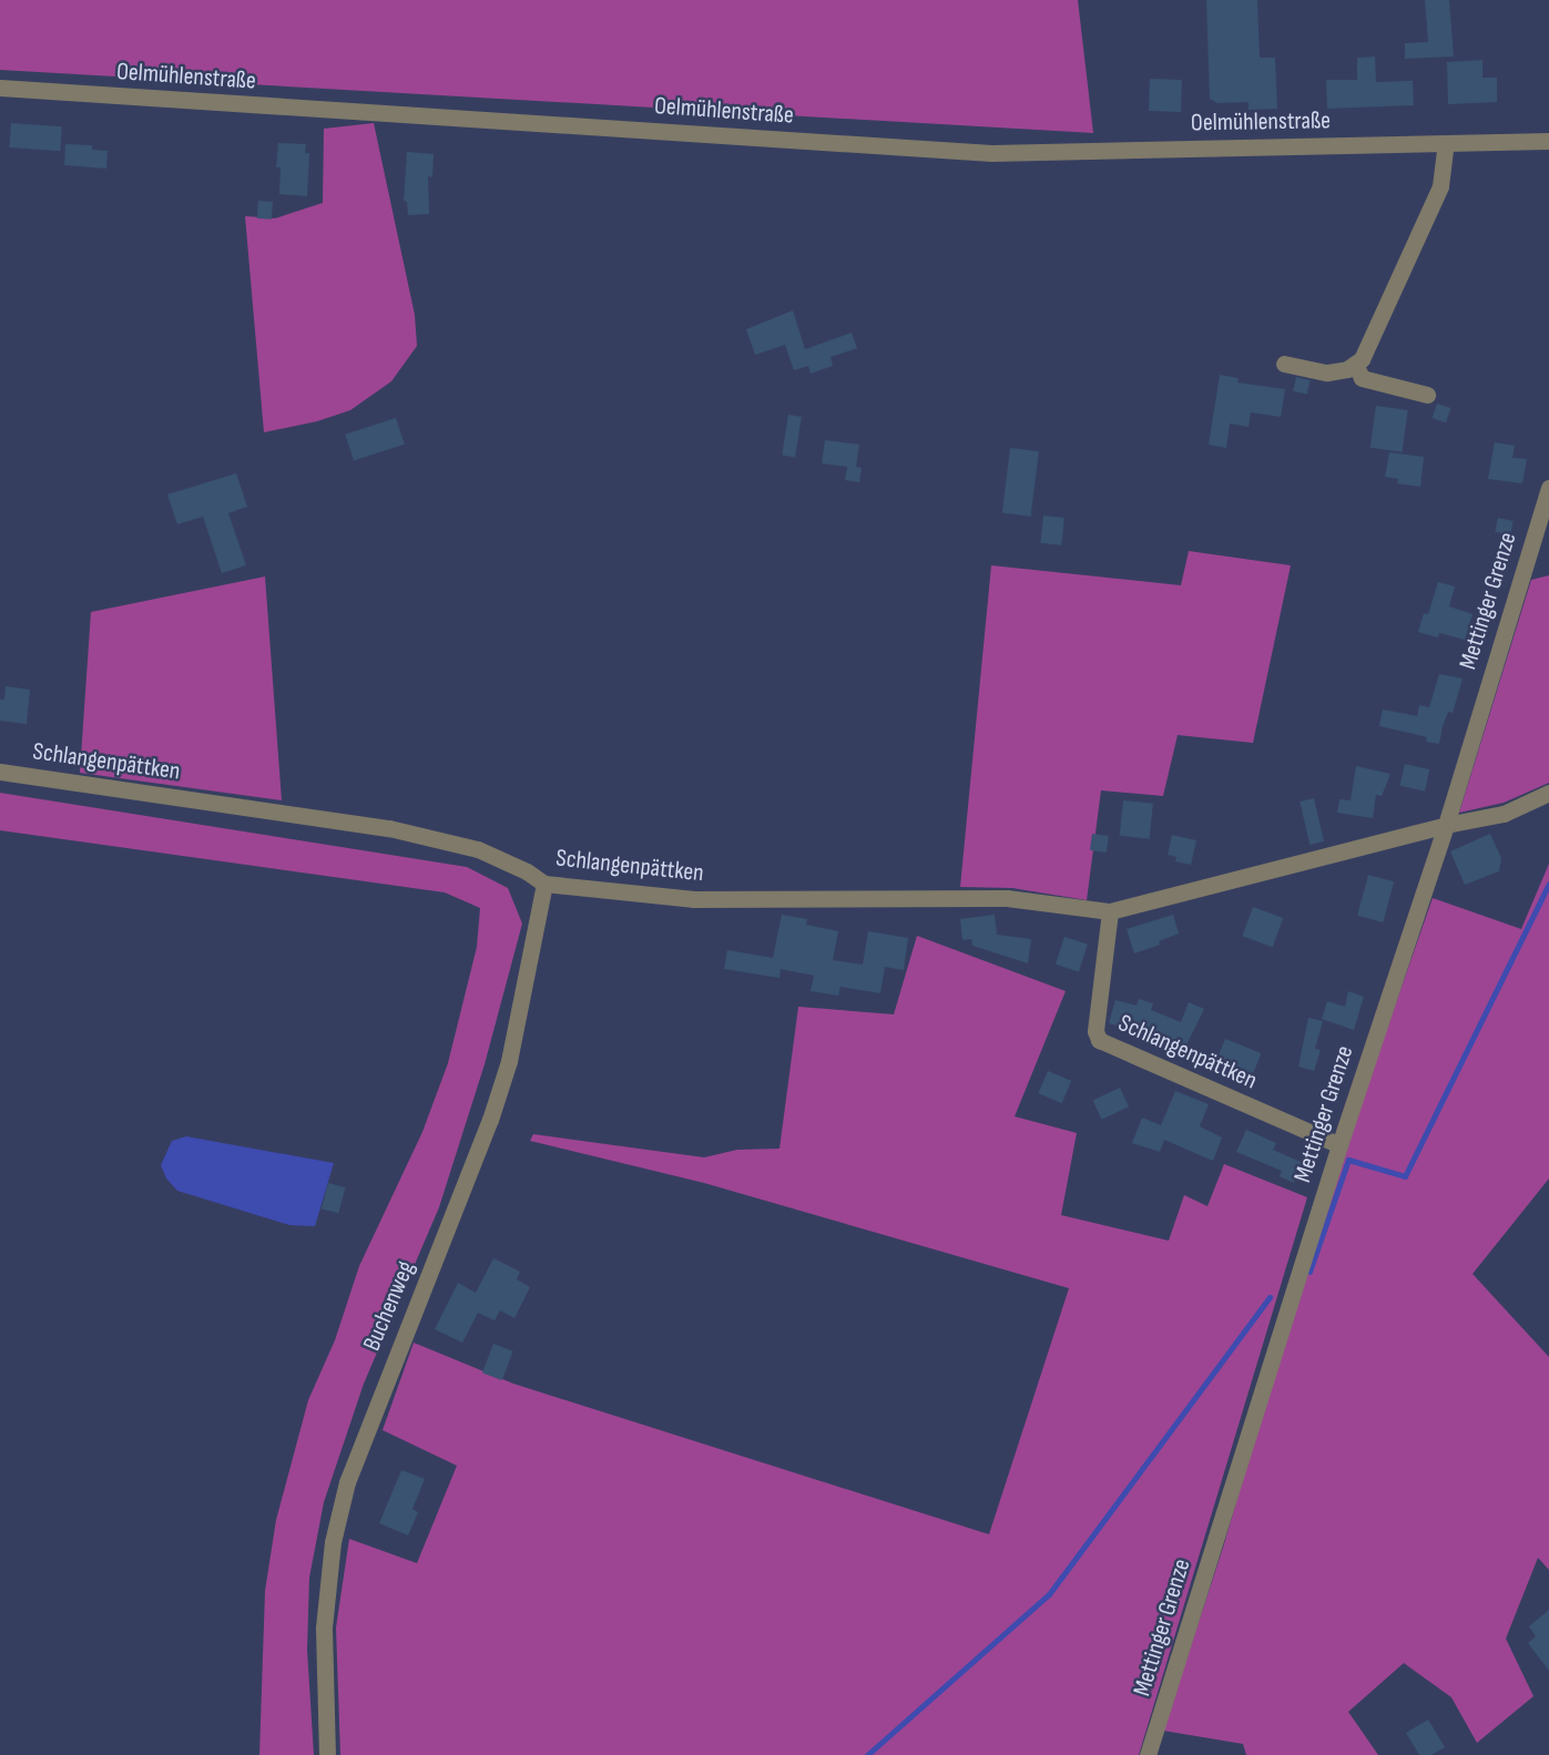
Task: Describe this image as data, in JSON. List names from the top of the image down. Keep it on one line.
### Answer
{"streets":{"street":["Oelmühlenstraße","Mettinger Grenze","Schlangenpättken","Buchenweg"]},"crossings":[["Mettinger Grenze","Schlangenpättken"],["Schlangenpättken","Buchenweg"]]}
